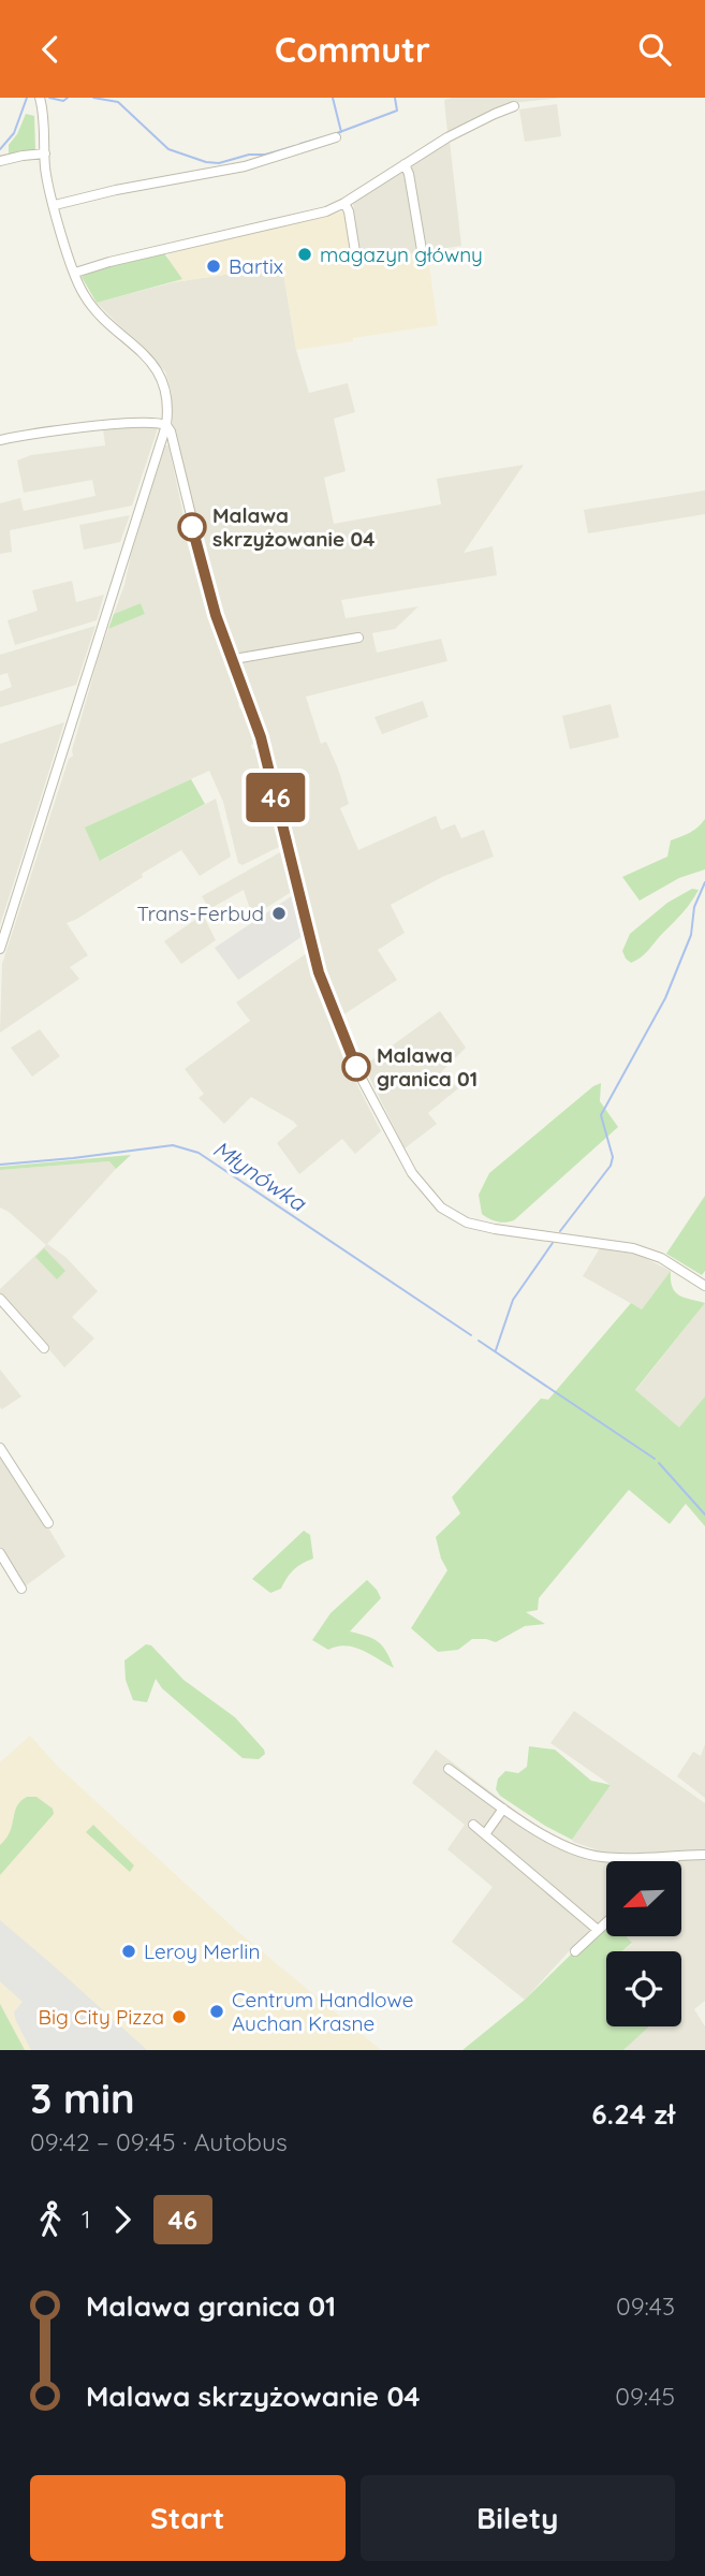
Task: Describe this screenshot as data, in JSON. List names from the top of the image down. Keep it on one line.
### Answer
{"water":["Młynówka"],"places":["magazyn główny","Bartix","Malawa skrzyżowanie 04","Trans-Ferbud","Malawa granica 01","Leroy Merlin","Centrum Handlowe Auchan Krasne","Big City Pizza"],"lines":["bus line 46"],"north":"bottom left","page":{"header":"Commutr","on_map":"46","heading":["3 min","09:42 – 09:45 · Autobus","6.24 zł"],"legs":["1","46"],"list":[{"name":"Malawa granica 01","value":"09:43"},{"name":"Malawa skrzyżowanie 04","value":"09:45"}],"buttons":["Start","Bilety"]}}
